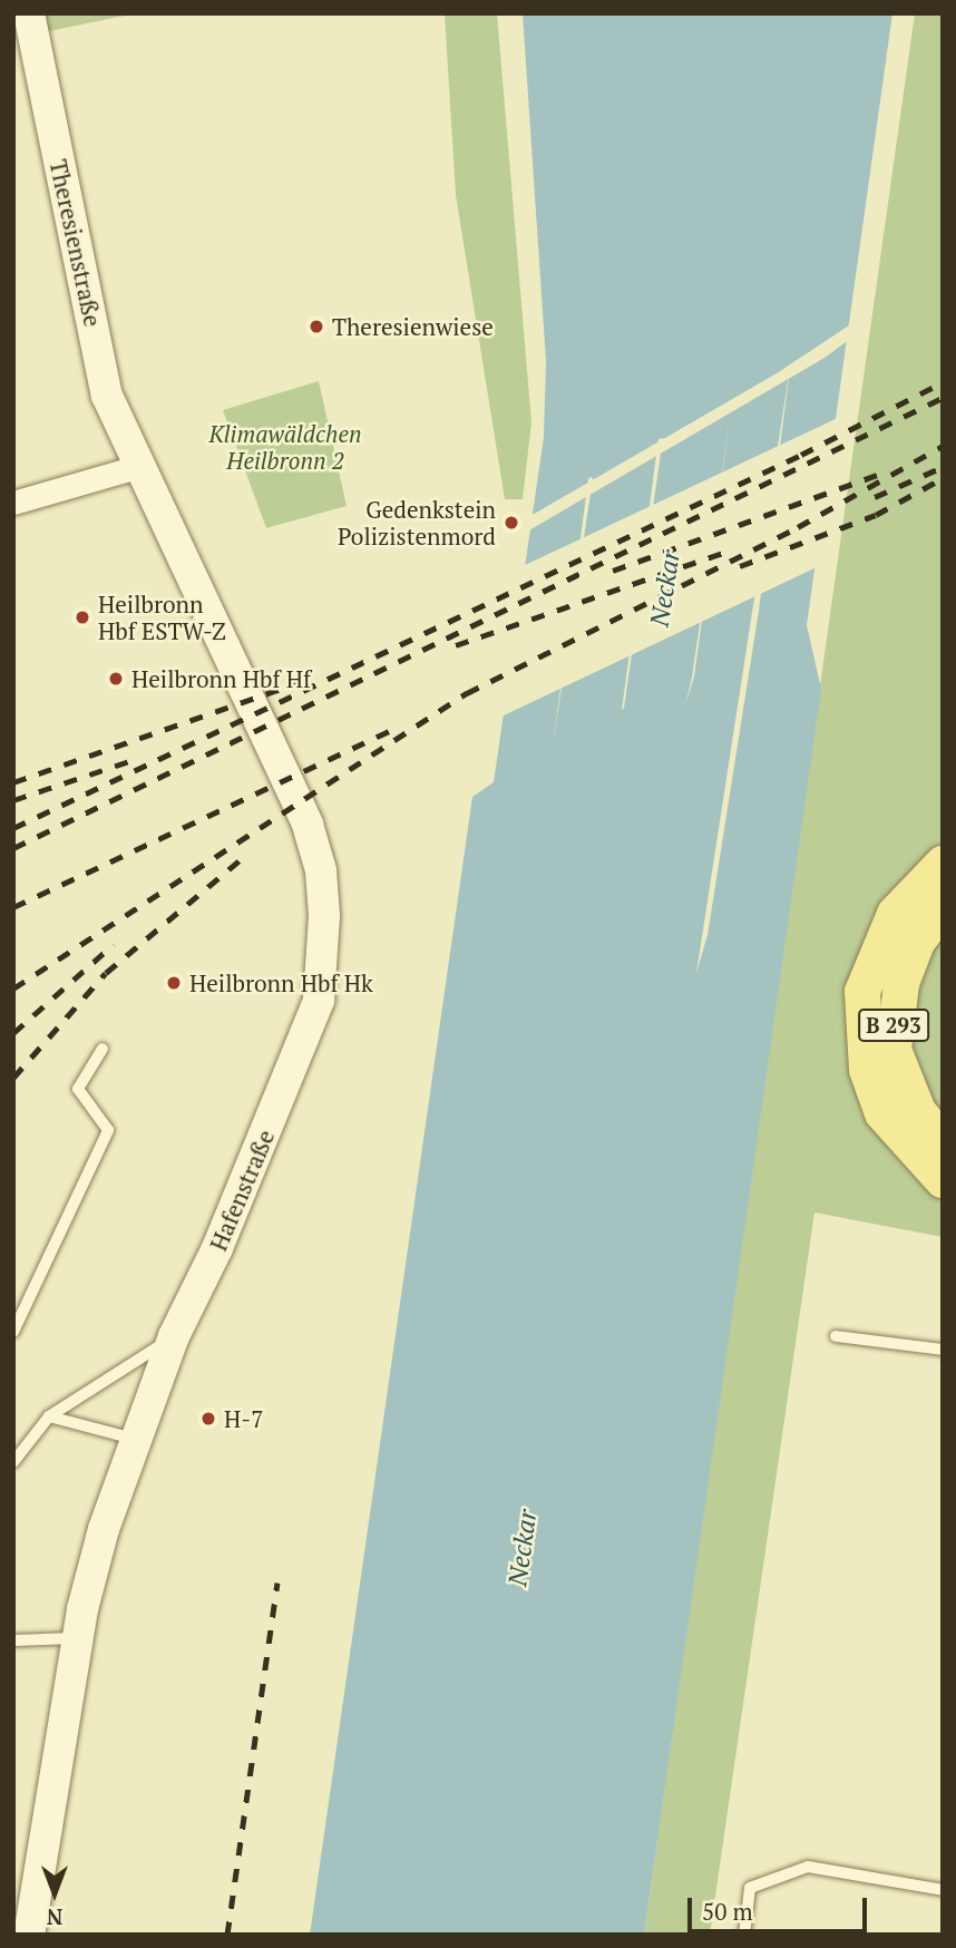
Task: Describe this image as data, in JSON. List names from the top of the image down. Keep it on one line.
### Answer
{"streets":{"main road":["Theresienstraße","B 293","Hafenstraße"]},"crossings":[["Theresienstraße","Hafenstraße"]],"water":["Neckar"],"parks":["Klimawäldchen Heilbronn 2"],"places":["Theresienwiese","Gedenkstein Polizistenmord","Heilbronn Hbf ESTW-Z","Heilbronn Hbf Hf","Heilbronn Hbf Hk","H-7"],"scale_bar":"50 m","north":"bottom"}
